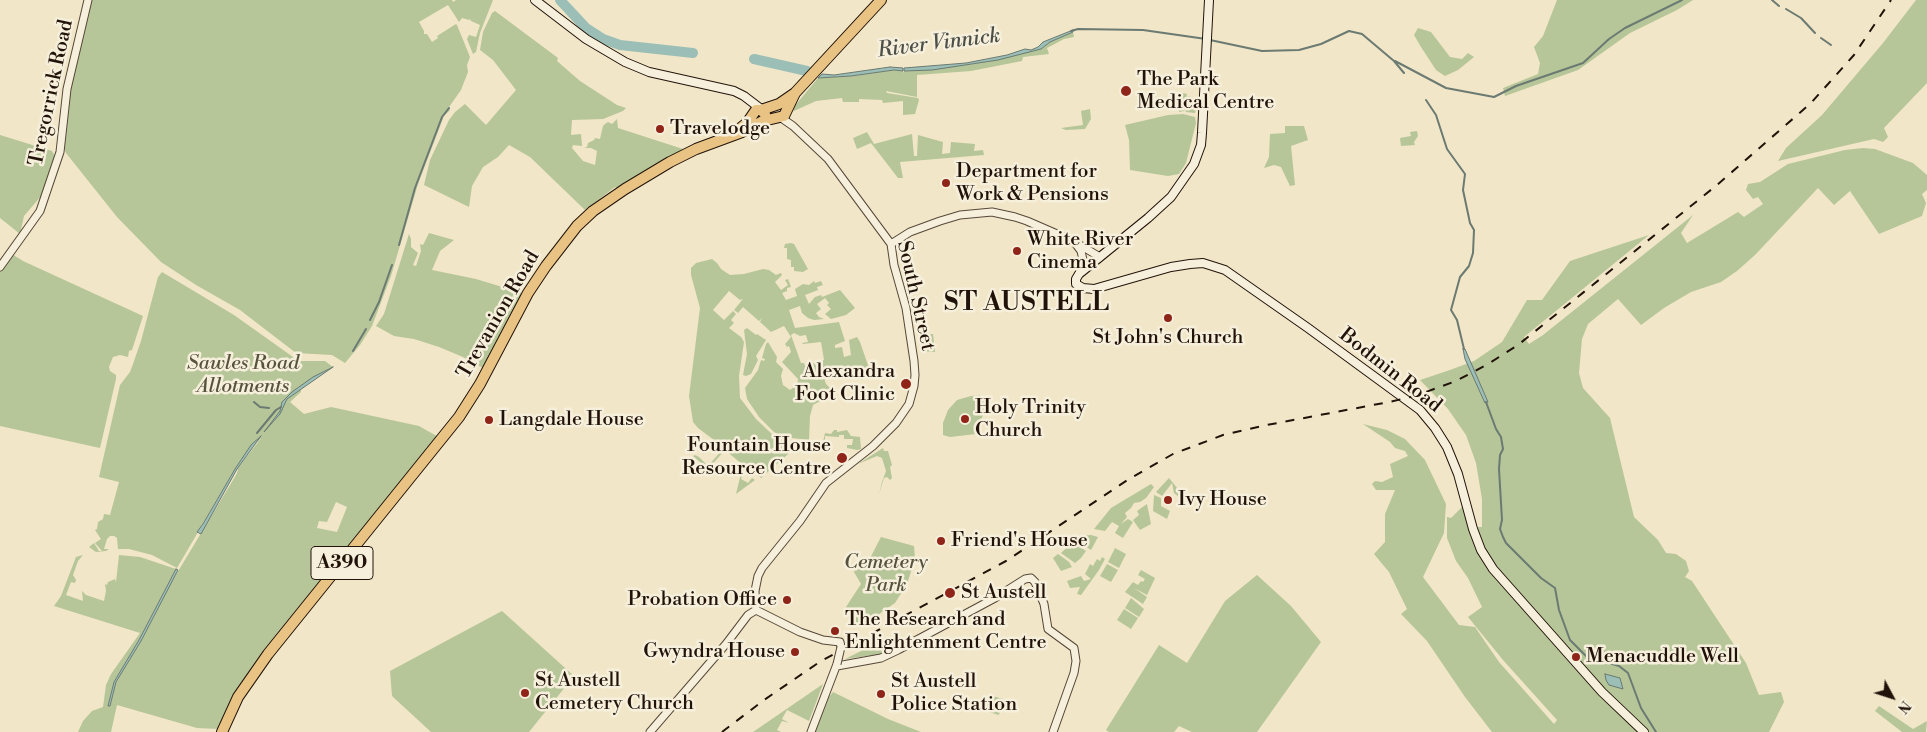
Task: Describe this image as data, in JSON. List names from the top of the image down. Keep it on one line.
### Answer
{"streets":{"highway":["Trevanion Road","A390"],"main road":["Bodmin Road"],"street":["Tregorrick Road","South Street"]},"crossings":[["South Street","A390"],["Trevanion Road","A390"]],"districts":["ST AUSTELL"],"water":["River Vinnick"],"parks":["Sawles Road Allotments","Cemetery Park"],"places":["The Park Medical Centre","Travelodge","Department for Work & Pensions","White River Cinema","St John's Church","Alexandra Foot Clinic","Holy Trinity Church","Langdale House","Fountain House Resource Centre","Ivy House","Friend's House","St Austell","Probation Office","The Research and Enlightenment Centre","Gwyndra House","Menacuddle Well","St Austell Cemetery Church","St Austell Police Station"],"north":"bottom right"}
